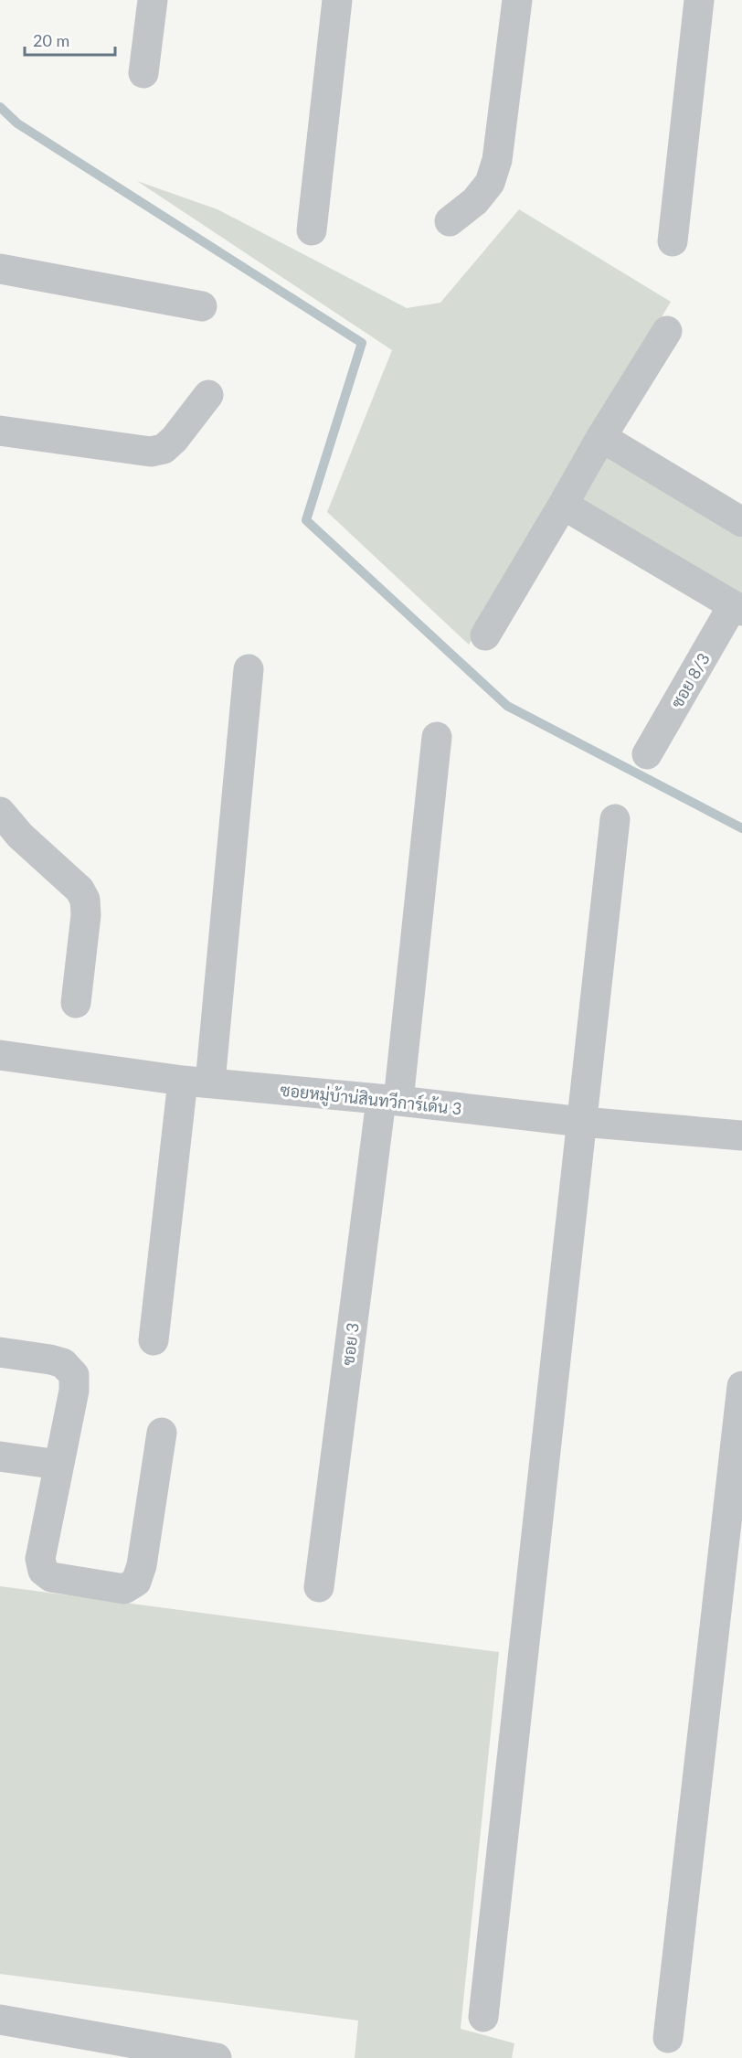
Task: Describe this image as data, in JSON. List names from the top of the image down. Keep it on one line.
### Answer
{"streets":{"street":["ซอย 8/3","ซอยหมู่บ้าน่สินทวีการ์เด้น 3","ซอย 3"]},"crossings":[["ซอยหมู่บ้าน่สินทวีการ์เด้น 3","ซอย 3"]],"scale_bar":"20 m"}
